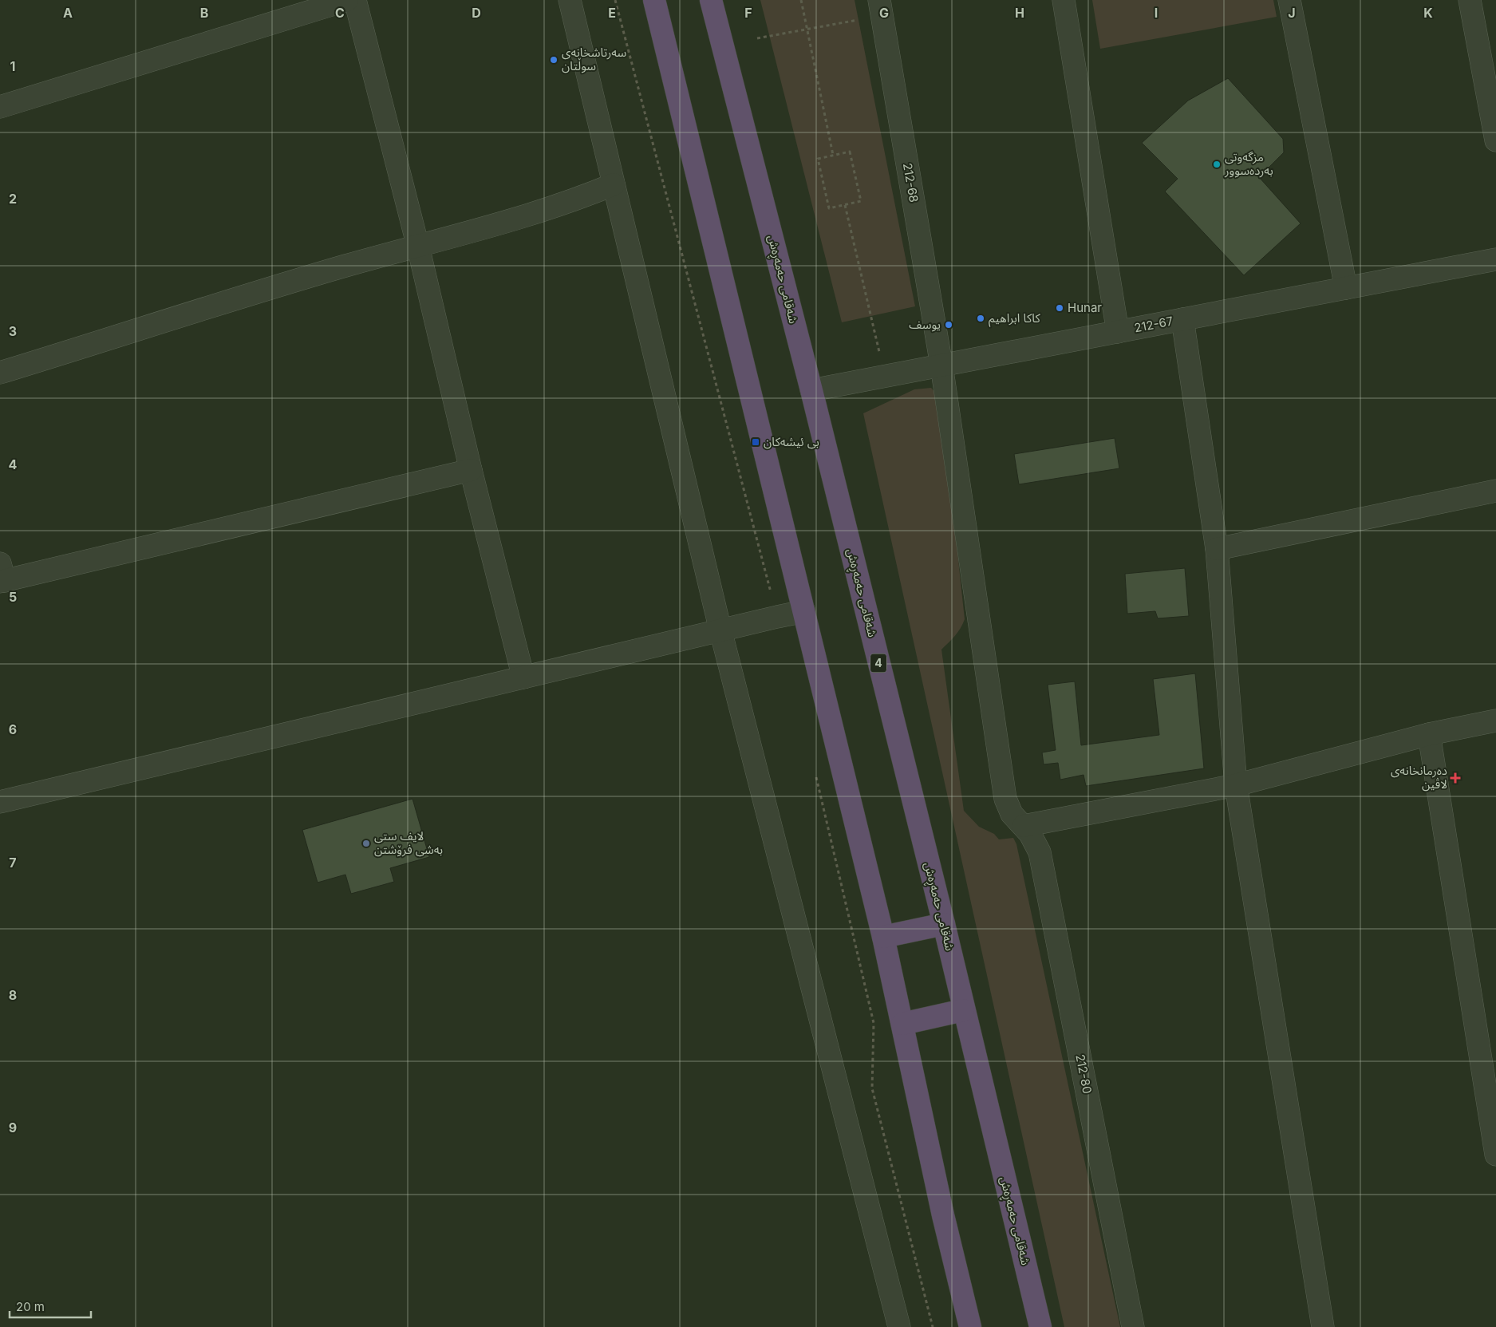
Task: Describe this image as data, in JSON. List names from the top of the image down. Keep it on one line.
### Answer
{"streets":{"highway":["شەقامی حەمەڕەش","4"],"street":["212-68","212-67","212-80"]},"crossings":[["212-68","212-67"],["212-68","212-80"],["شەقامی حەمەڕەش","212-67"]],"places":{"other":["سەرتاشخانەی سوڵتان","مزگەوتی بەردەسوور","Hunar","کاکا ابراهيم","يوسف","لایف ستی بەشی فرۆشتن"],"transit":["بی ئیشەکان"],"health":["دەرمانخانەی لاڤین"]},"scale_bar":"20 m","grid":{"columns":["A","B","C","D","E","F","G","H","I","J","K"],"rows":["1","2","3","4","5","6","7","8","9"]}}
